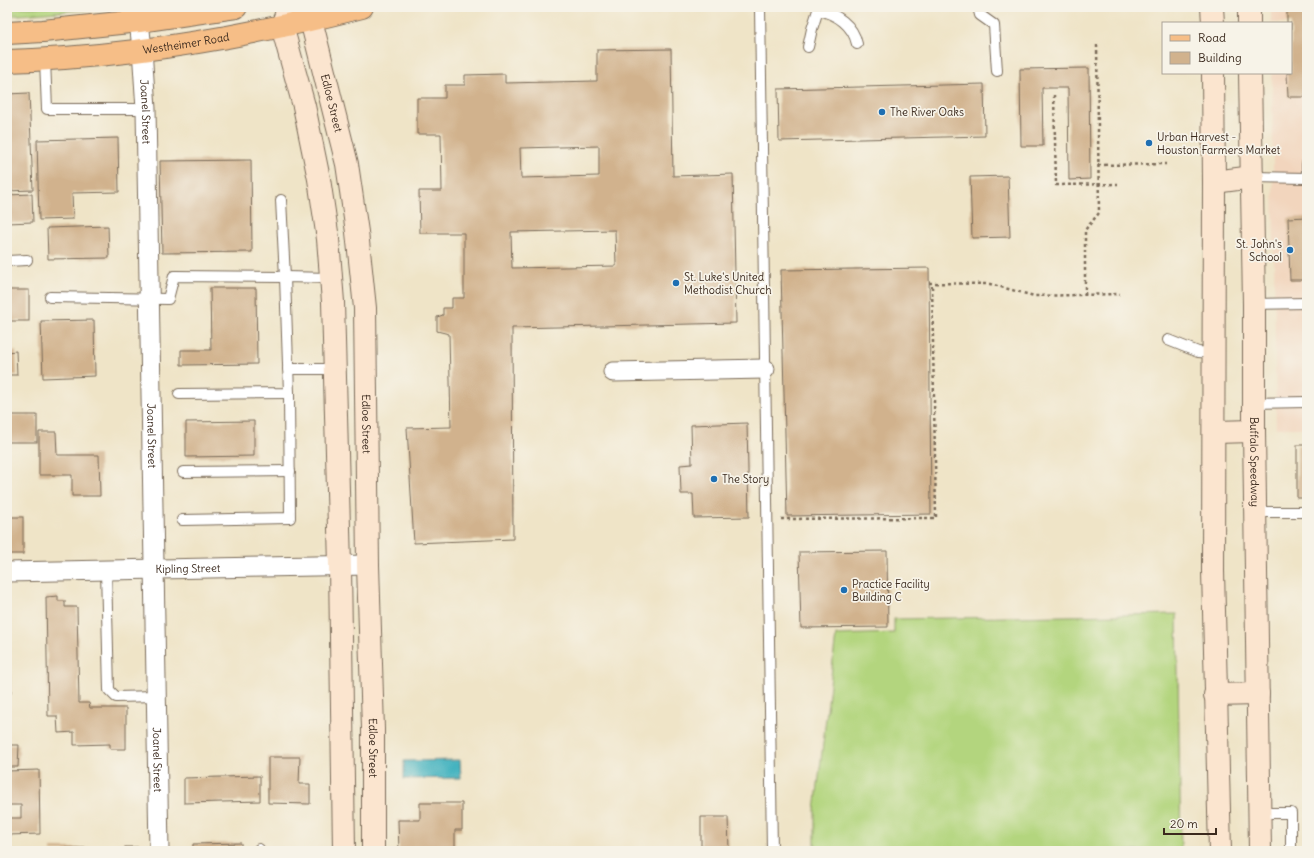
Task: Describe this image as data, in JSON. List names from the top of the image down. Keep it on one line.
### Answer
{"streets":{"main road":["Westheimer Road","Edloe Street","Buffalo Speedway"],"street":["Joanel Street","Kipling Street"]},"crossings":[["Westheimer Road","Edloe Street"],["Westheimer Road","Joanel Street"],["Edloe Street","Kipling Street"],["Joanel Street","Kipling Street"]],"places":["The River Oaks","Urban Harvest - Houston Farmers Market","St. John's School","St. Luke's United Methodist Church","The Story","Practice Facility Building C"],"legend":["Road","Building"],"scale_bar":"20 m"}
